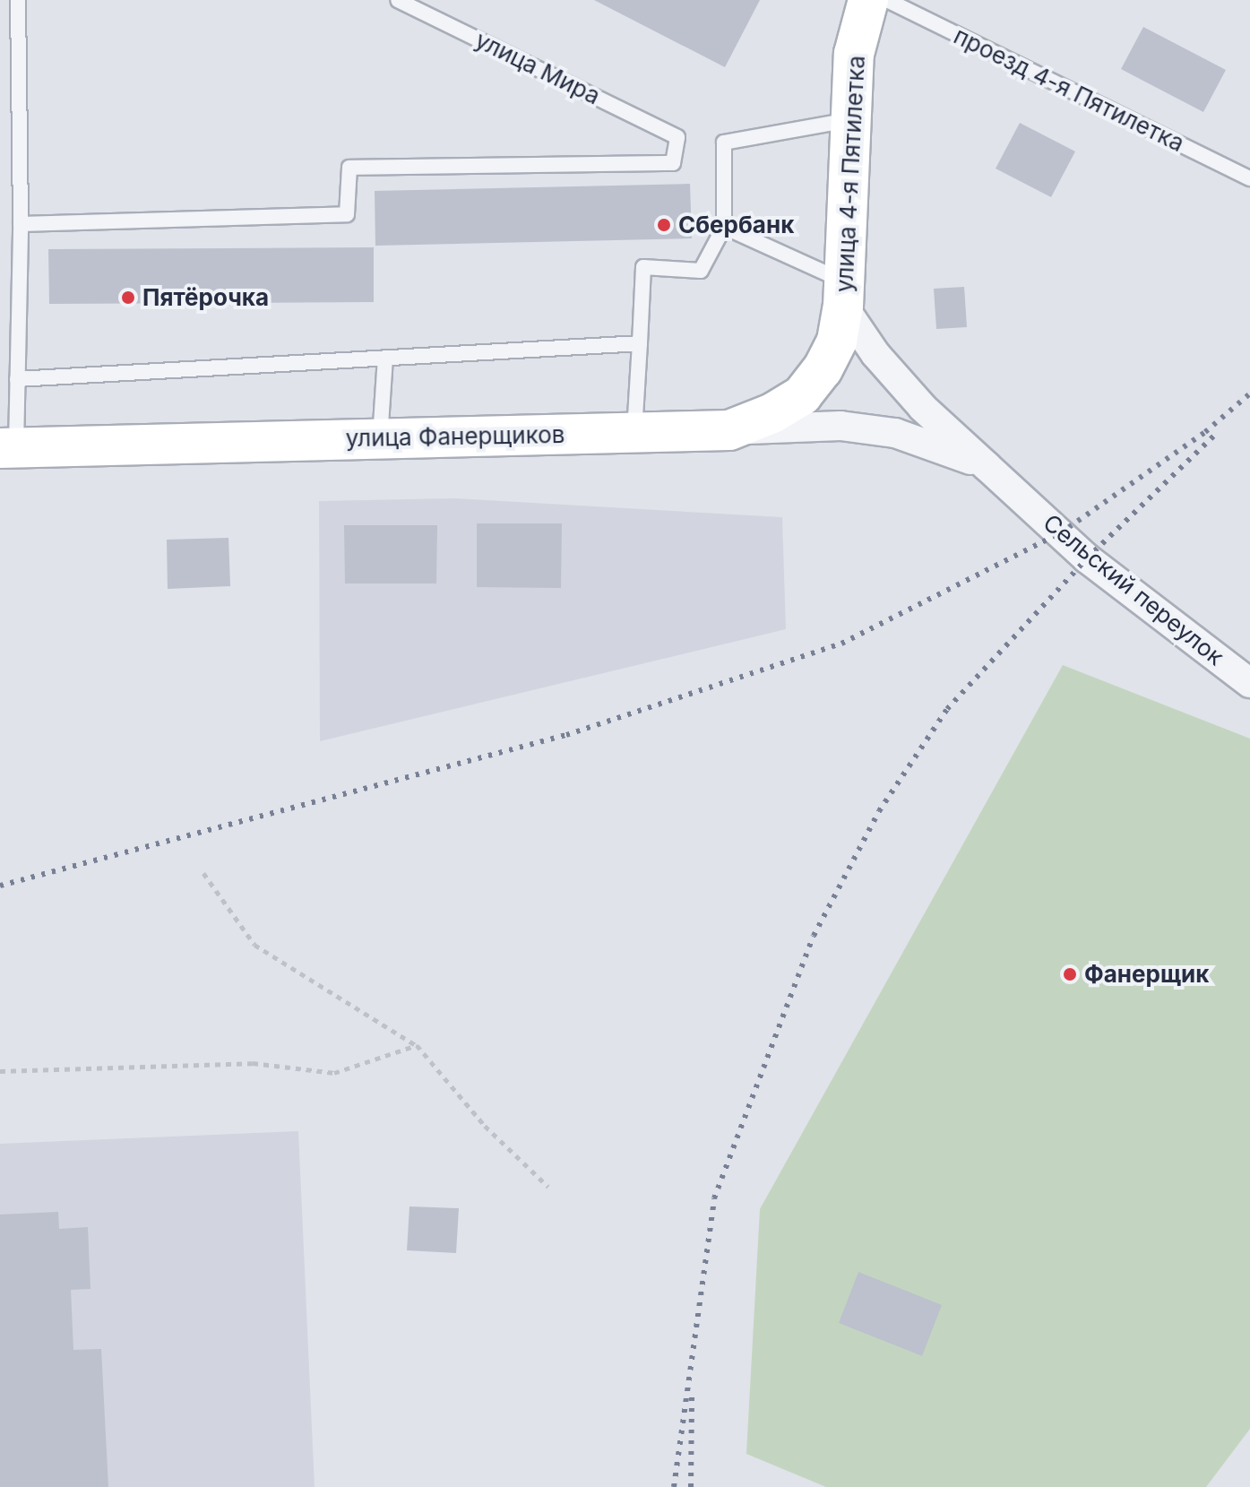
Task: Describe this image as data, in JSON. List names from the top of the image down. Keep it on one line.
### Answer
{"streets":{"main road":["улица 4-я Пятилетка","улица Фанерщиков"],"street":["Сельский переулок"],"lane":["улица Мира","проезд 4-я Пятилетка"]},"crossings":[["улица 4-я Пятилетка","улица Фанерщиков"],["улица 4-я Пятилетка","Сельский переулок"],["улица Фанерщиков","Сельский переулок"]],"places":["Сбербанк","Пятёрочка","Фанерщик"]}
